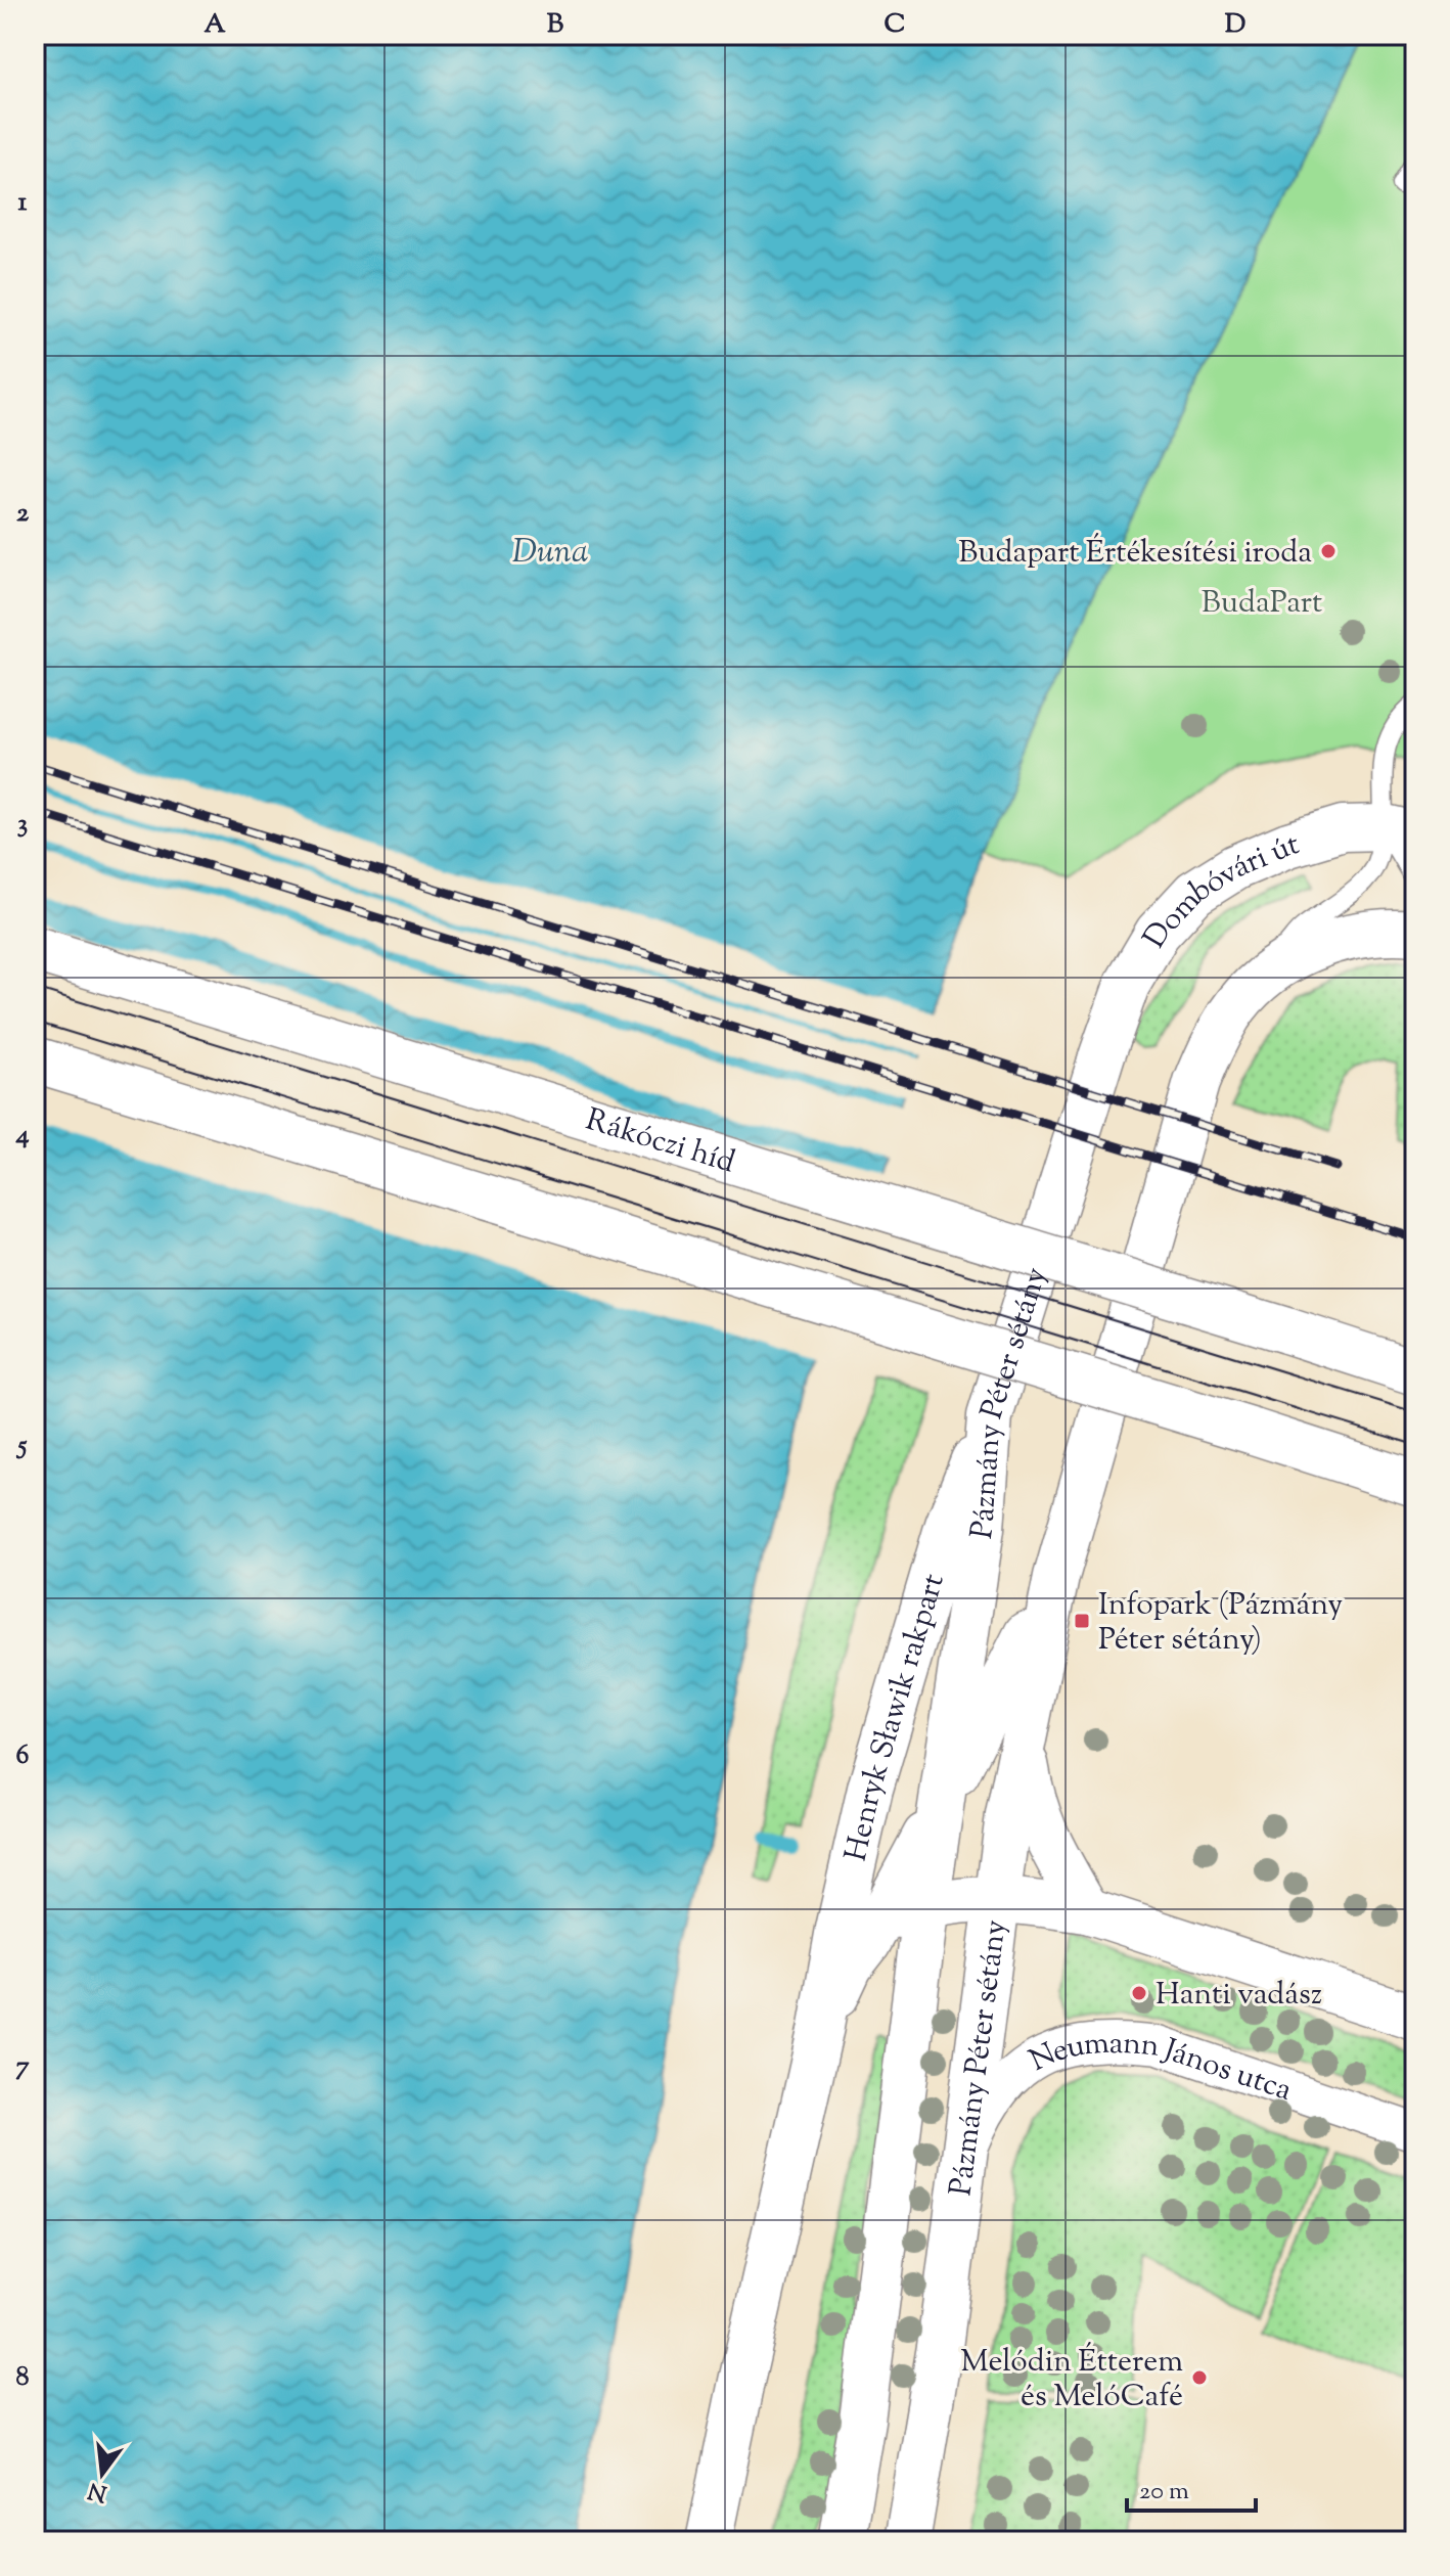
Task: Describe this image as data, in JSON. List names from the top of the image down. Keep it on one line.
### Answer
{"streets":{"main road":["Dombóvári út","Rákóczi híd","Pázmány Péter sétány","Henryk Sławik rakpart"],"street":["Neumann János utca"]},"crossings":[["Dombóvári út","Pázmány Péter sétány"],["Pázmány Péter sétány","Henryk Sławik rakpart"],["Pázmány Péter sétány","Neumann János utca"]],"water":["Duna"],"parks":["BudaPart"],"places":{"other":["Budapart Értékesítési iroda","Hanti vadász","Melódin Étterem és MelóCafé"],"transit":["Infopark (Pázmány Péter sétány)"]},"scale_bar":"20 m","north":"bottom","grid":{"columns":["A","B","C","D"],"rows":["1","2","3","4","5","6","7","8"]}}
